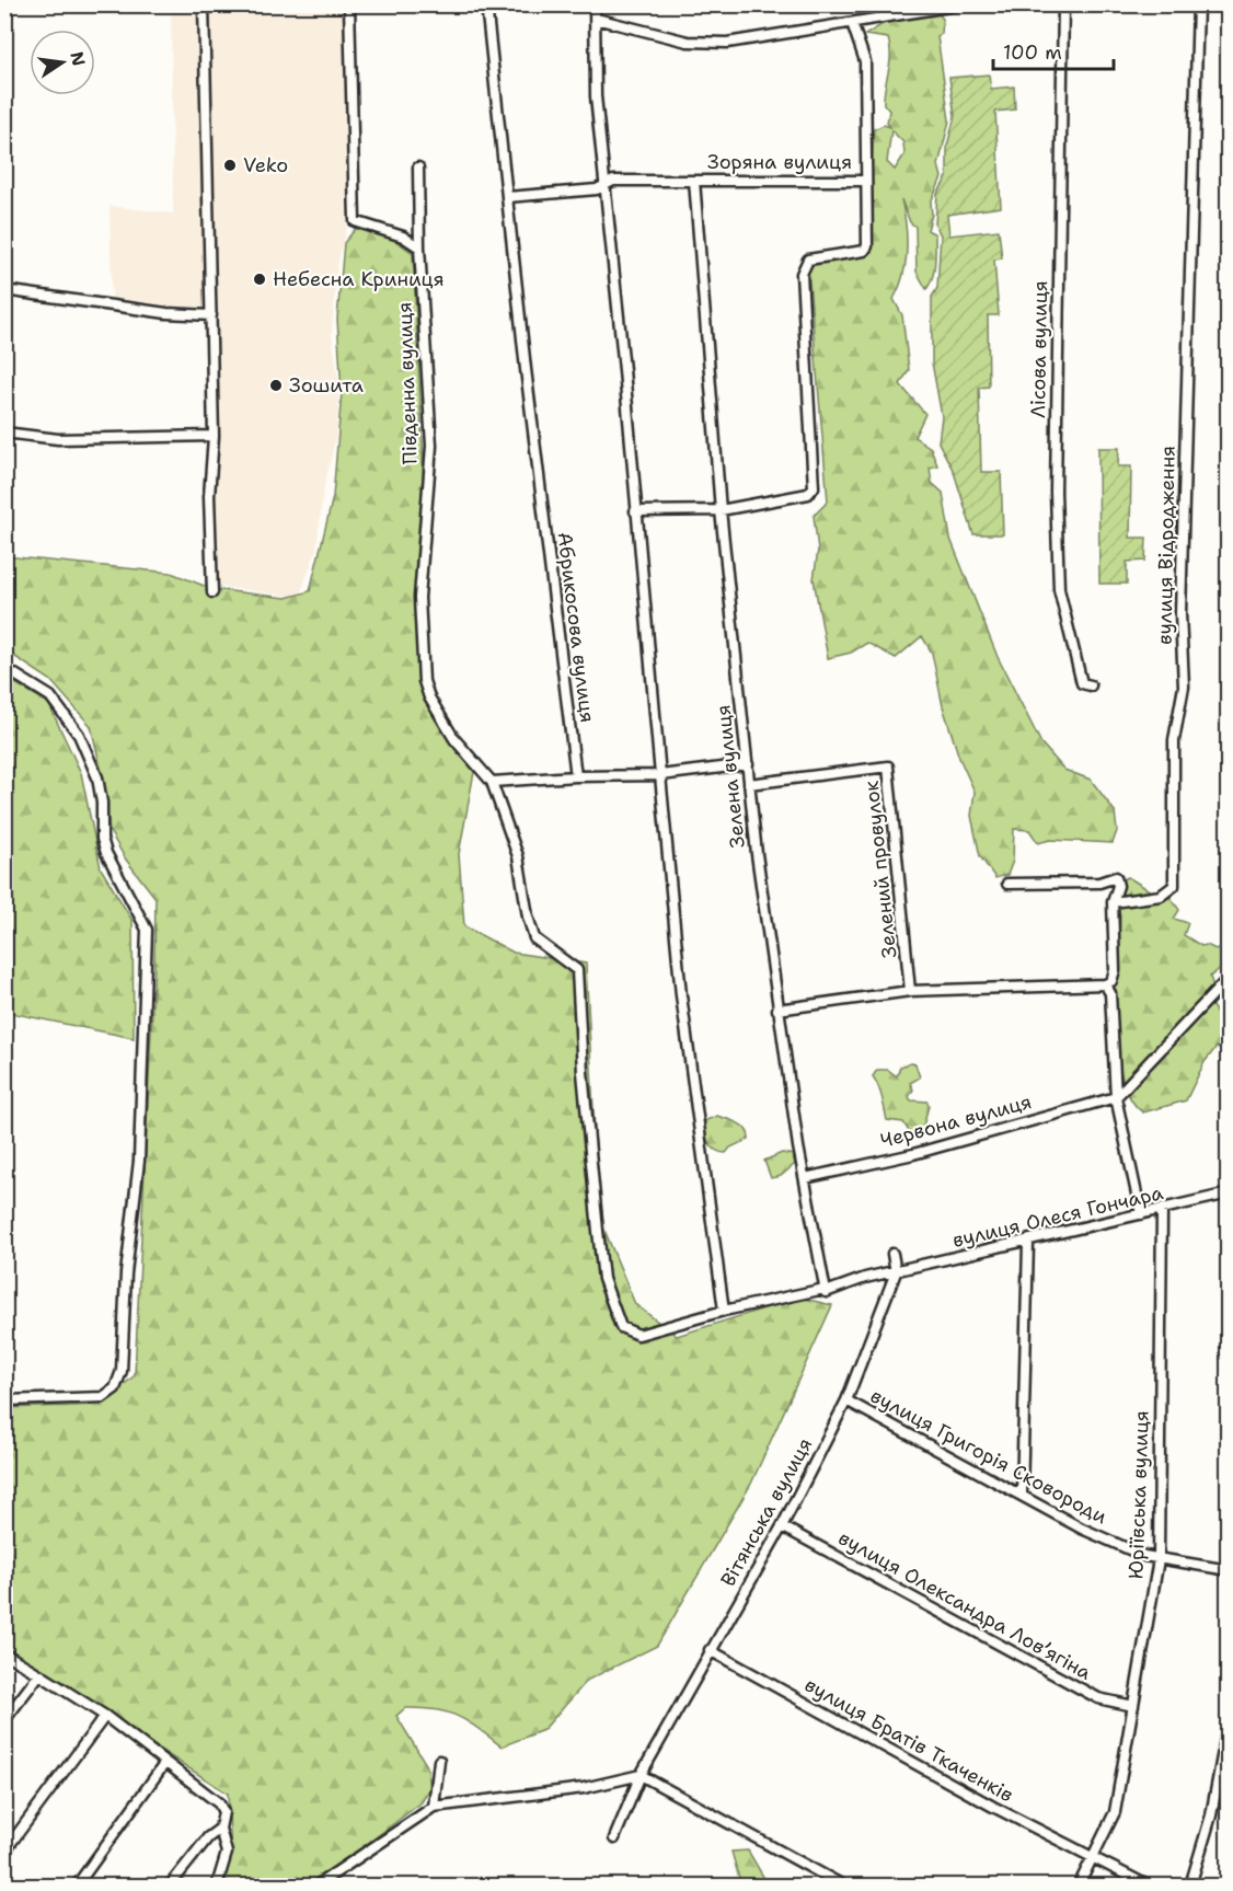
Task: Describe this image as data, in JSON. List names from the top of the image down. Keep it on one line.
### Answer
{"streets":{"street":["Зоряна вулиця","Лісова вулиця","Південна вулиця","вулиця Відродження","Абрикосова вулиця","Зелена вулиця","Зелений провулок","Червона вулиця","вулиця Олеся Гончара","вулиця Григорія Сковороди","Юріївська вулиця","Вітянська вулиця","вулиця Олександра Ловʼягіна","вулиця Братів Ткаченків"]},"crossings":[["Зоряна вулиця","Абрикосова вулиця"],["Зоряна вулиця","Зелена вулиця"],["Зелена вулиця","Зелений провулок"],["Зелена вулиця","Червона вулиця"],["вулиця Олеся Гончара","Юріївська вулиця"],["вулиця Олеся Гончара","Вітянська вулиця"],["вулиця Григорія Сковороди","Юріївська вулиця"],["вулиця Григорія Сковороди","Вітянська вулиця"],["Юріївська вулиця","вулиця Олександра Ловʼягіна"],["Юріївська вулиця","вулиця Братів Ткаченків"],["Вітянська вулиця","вулиця Олександра Ловʼягіна"],["Вітянська вулиця","вулиця Братів Ткаченків"]],"places":["Veko","Небесна Криниця","Зошита"],"scale_bar":"100 m","north":"right"}
